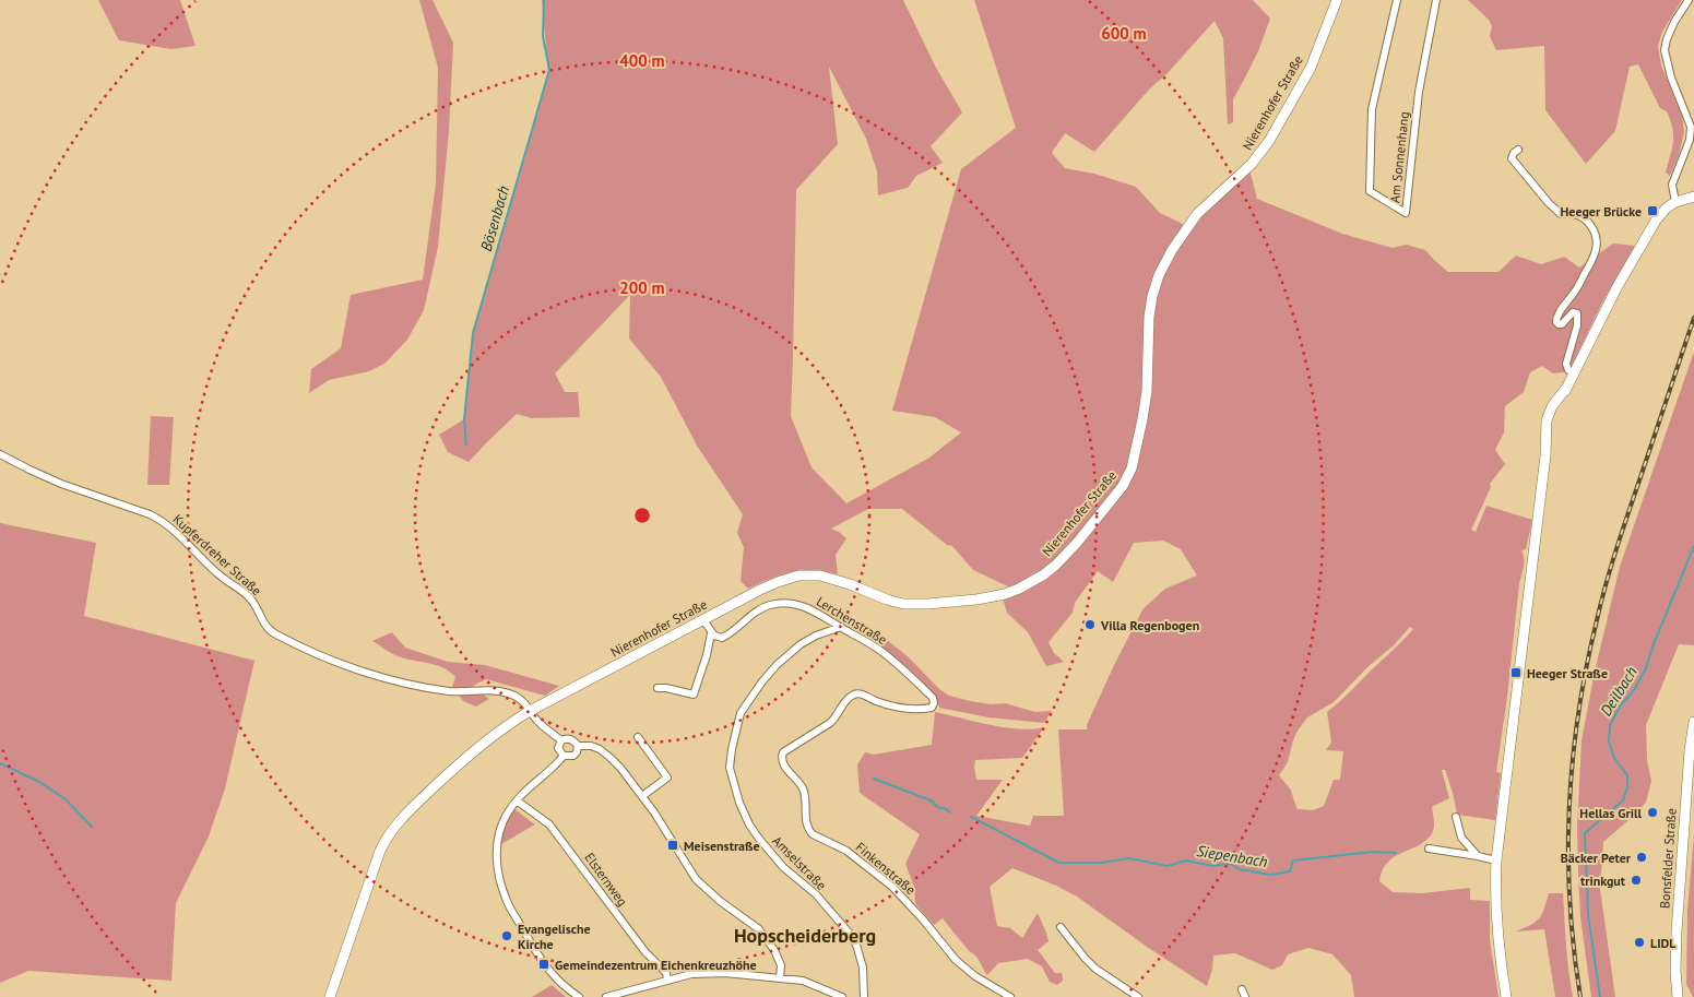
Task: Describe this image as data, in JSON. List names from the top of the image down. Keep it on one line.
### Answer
{"streets":{"street":["Nierenhofer Straße","Am Sonnenhang","Kupferdreher Straße","Lerchenstraße","Bonsfelder Straße","Amselstraße","Finkenstraße","Elsternweg"]},"crossings":[["Nierenhofer Straße","Kupferdreher Straße"],["Lerchenstraße","Amselstraße"],["Lerchenstraße","Finkenstraße"]],"districts":["Hopscheiderberg"],"water":["Bösenbach","Deilbach","Siepenbach"],"places":{"transit":["Heeger Brücke","Heeger Straße","Meisenstraße","Gemeindezentrum Eichenkreuzhöhe"],"other":["Villa Regenbogen","Hellas Grill","Bäcker Peter","trinkgut","Evangelische Kirche","LIDL"]},"rings":["600 m","400 m","200 m"]}
